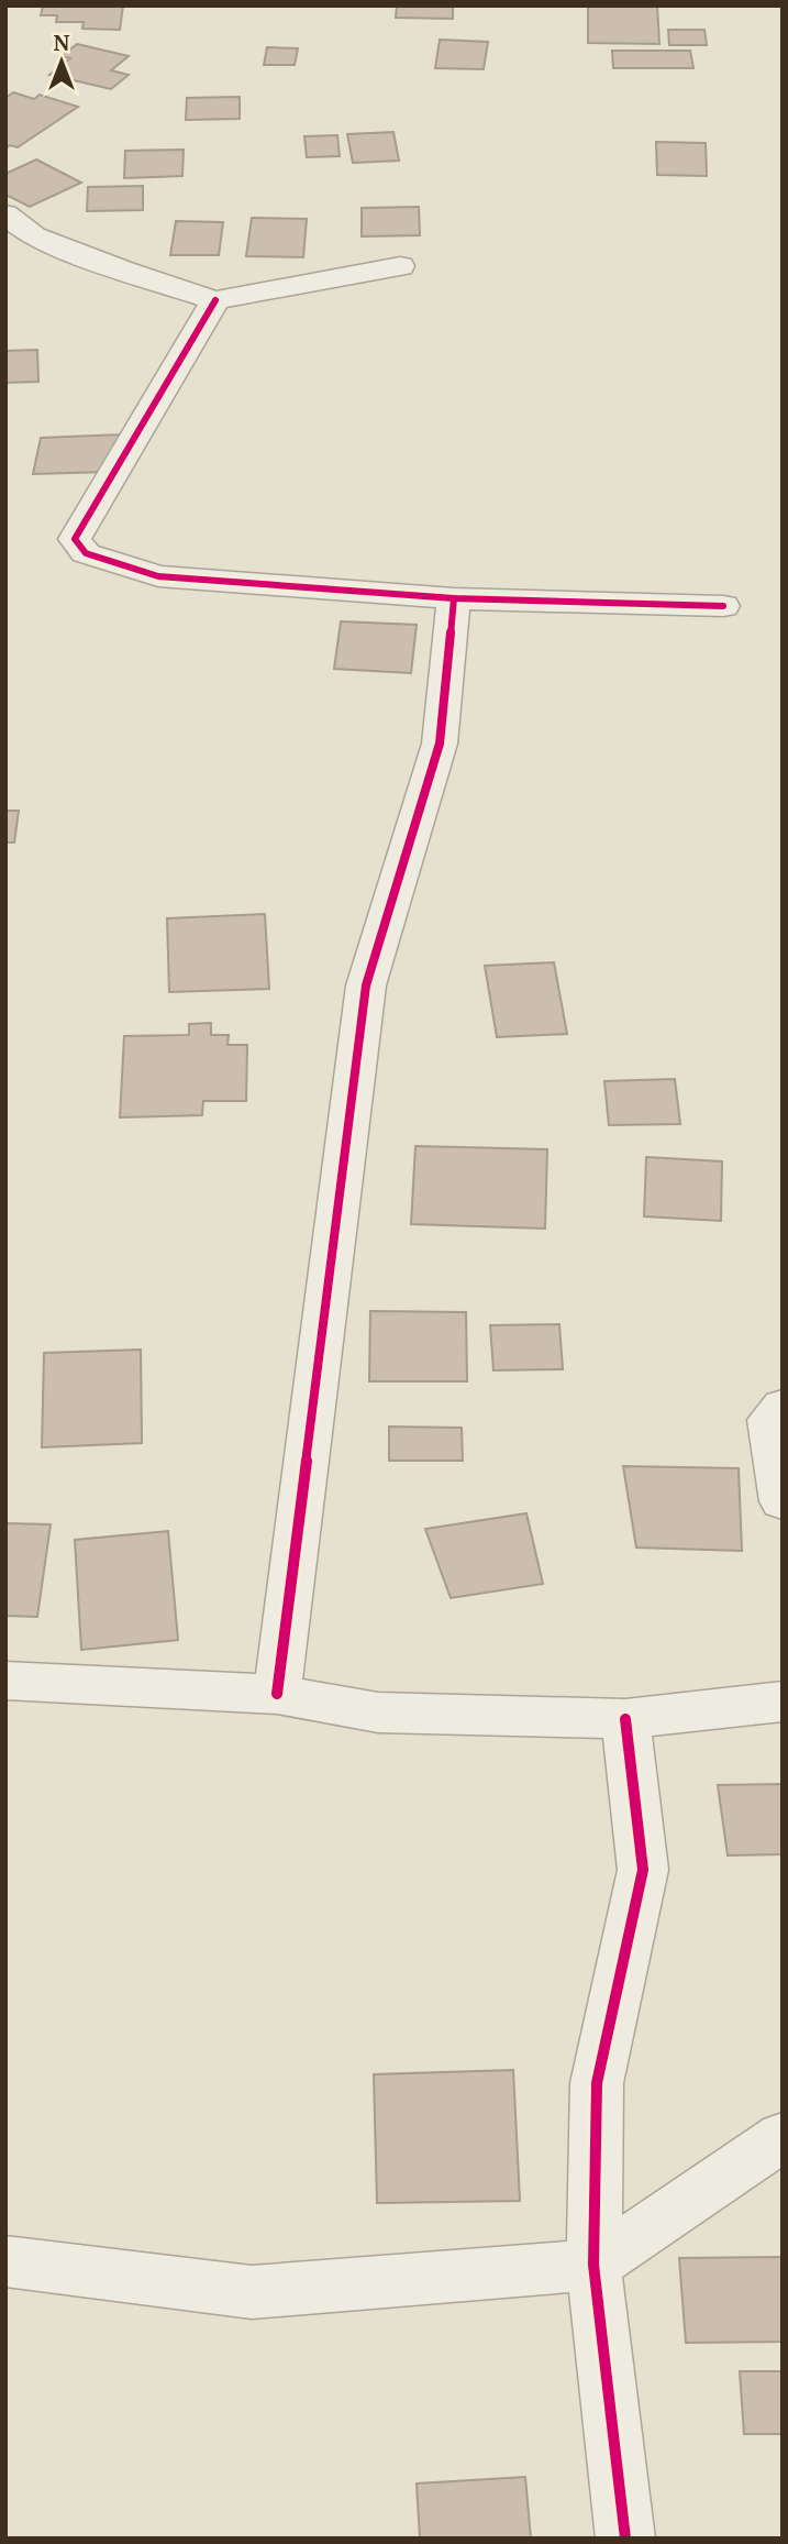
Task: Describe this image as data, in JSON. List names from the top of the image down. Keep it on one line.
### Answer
{"north":"top"}
